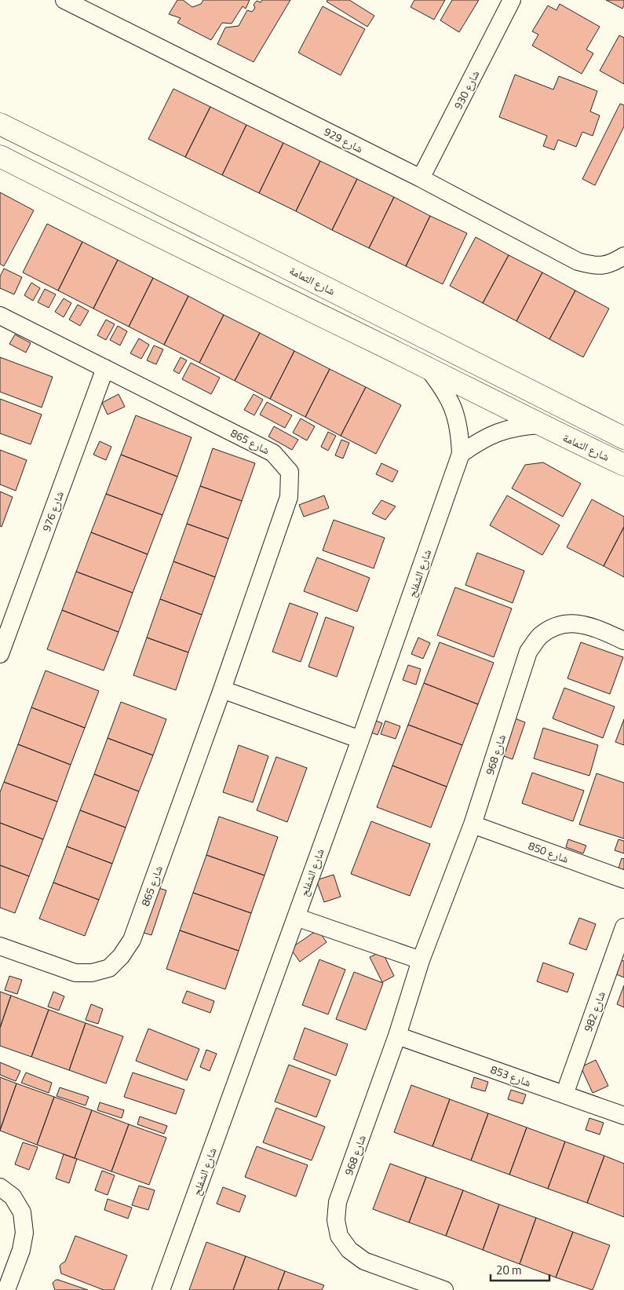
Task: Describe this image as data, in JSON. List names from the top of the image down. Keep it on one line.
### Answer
{"streets":{"street":["شارع 930","شارع 929","شارع الثمامة","شارع 865","شارع 976","شارع الشفلح","شارع 968","شارع 850","شارع 982","شارع 853"]},"crossings":[["شارع 930","شارع 929"],["شارع الثمامة","شارع الشفلح"],["شارع 865","شارع 976"],["شارع 968","شارع 850"],["شارع 968","شارع 853"],["شارع 982","شارع 853"]],"scale_bar":"20 m"}
